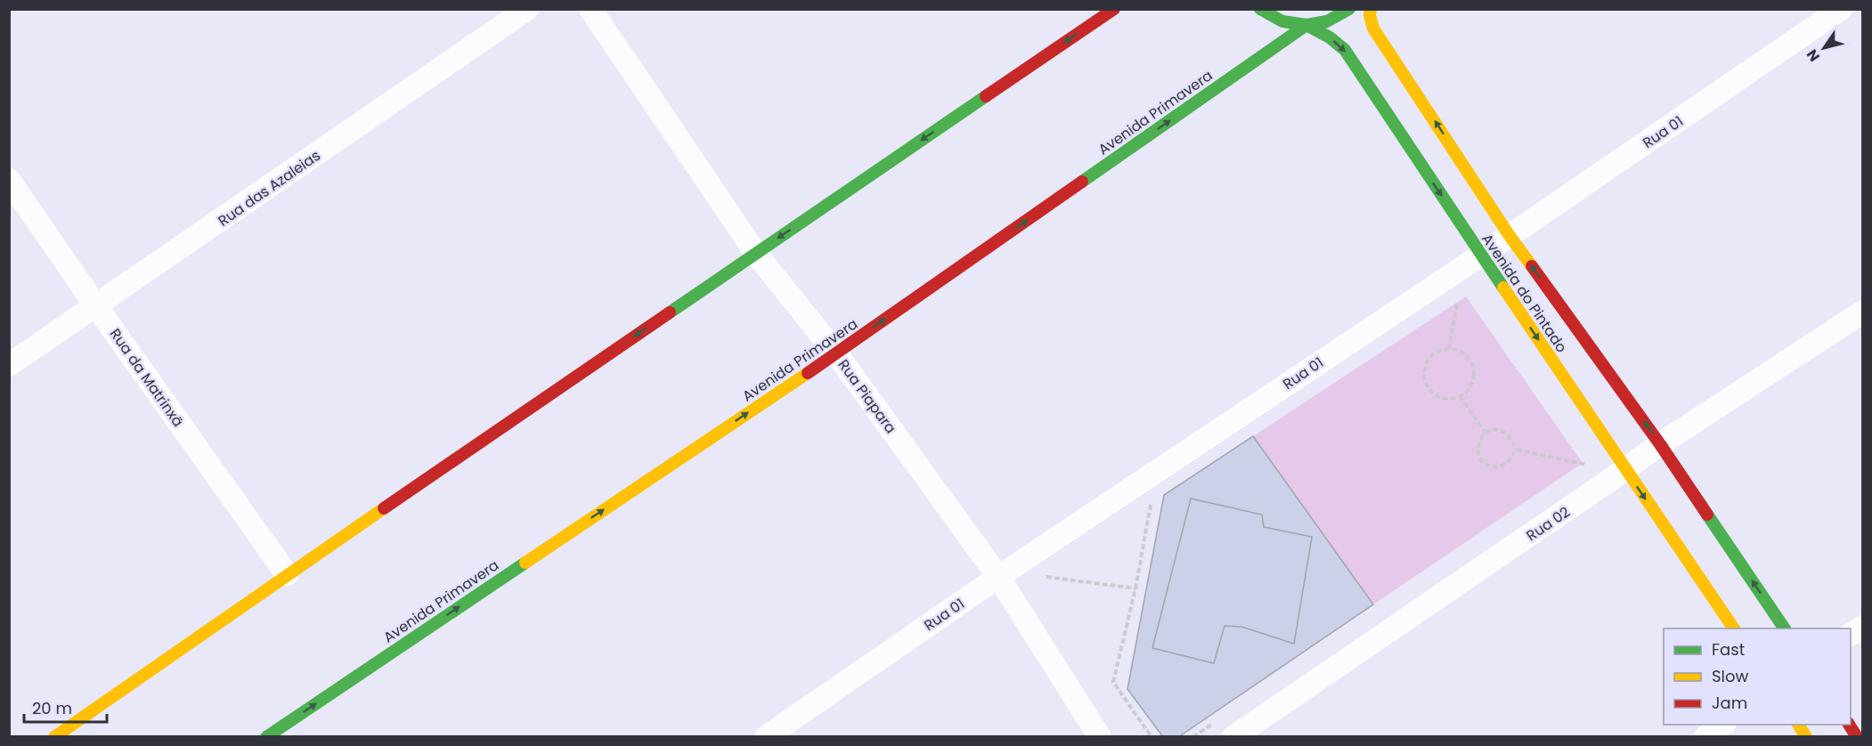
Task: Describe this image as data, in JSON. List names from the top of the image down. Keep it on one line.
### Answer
{"streets":{"street":["Avenida Primavera","Rua 01","Rua das Azaleias","Avenida do Pintado","Rua da Matrinxã","Rua Piapara","Rua 02"]},"crossings":[["Avenida Primavera","Avenida do Pintado"],["Avenida Primavera","Rua Piapara"],["Rua 01","Avenida do Pintado"],["Rua 01","Rua Piapara"],["Rua das Azaleias","Rua da Matrinxã"],["Avenida do Pintado","Rua 02"]],"one_way":["Avenida Primavera"],"legend":["Fast","Slow","Jam"],"scale_bar":"20 m","north":"bottom left"}
